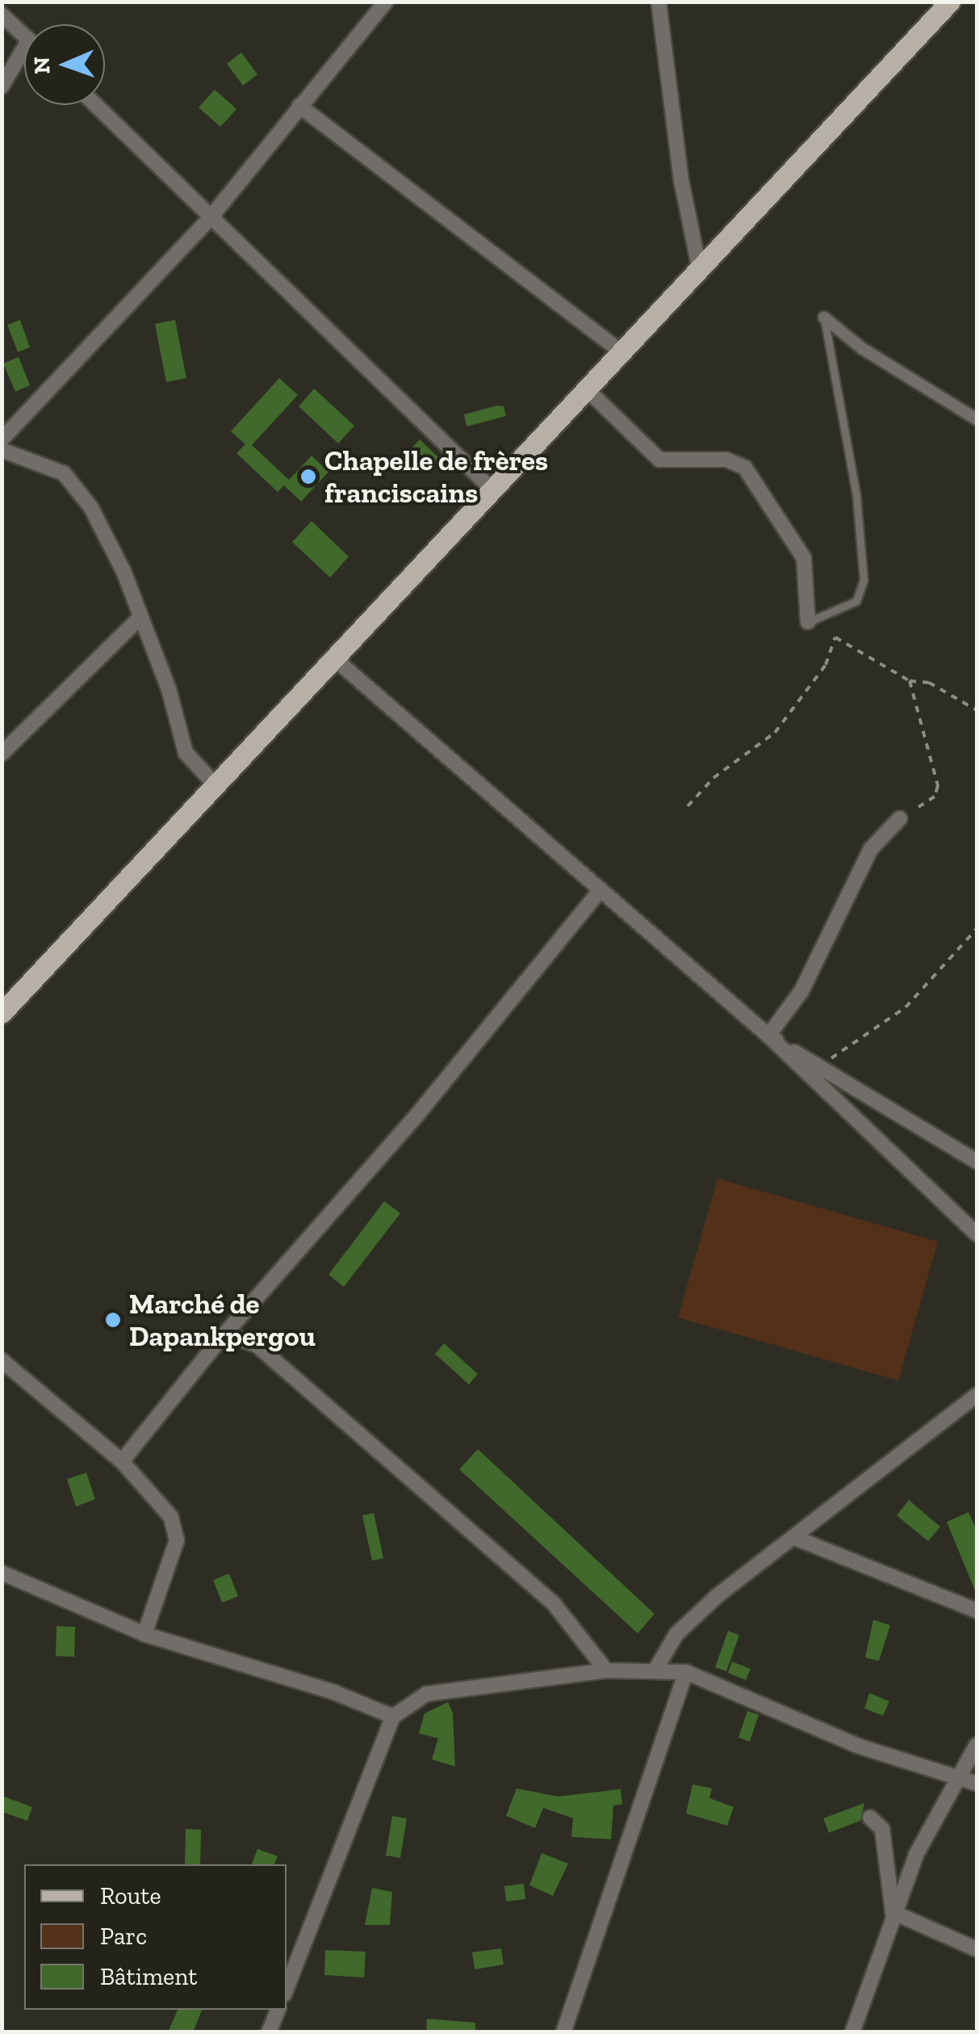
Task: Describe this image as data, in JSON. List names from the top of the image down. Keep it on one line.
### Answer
{"places":["Chapelle de frères franciscains","Marché de Dapankpergou"],"legend":["Route","Parc","Bâtiment"],"north":"left"}
